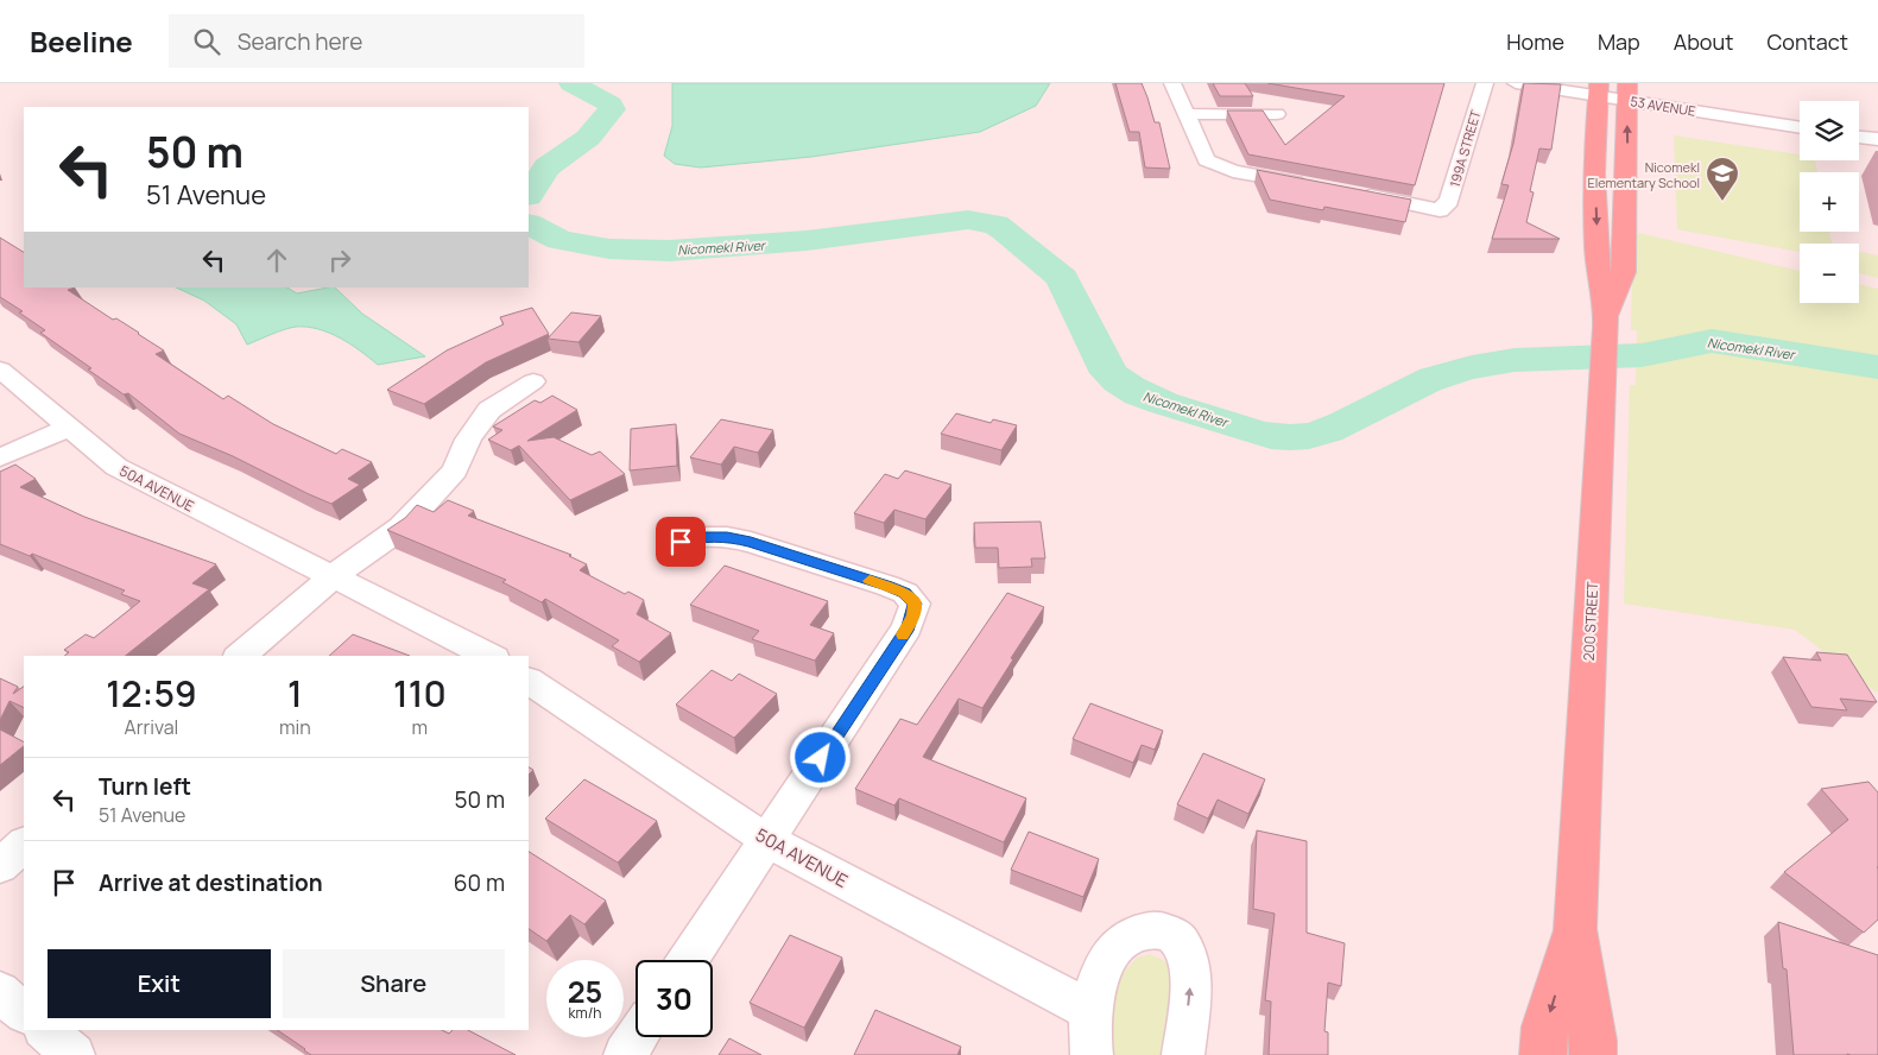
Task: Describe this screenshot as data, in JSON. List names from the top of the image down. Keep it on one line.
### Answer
{"streets":{"main road":["200 STREET"],"street":["53 AVENUE","199A STREET","50A AVENUE"]},"crossings":[["53 AVENUE","200 STREET"]],"water":["Nicomekl River"],"places":{"school or university":["Nicomekl Elementary School"]},"page":{"header":"Beeline","search":"Search here","nav":["Home","Map","About","Contact"],"map_buttons":["+","−"],"turn":["50 m","51 Avenue"],"eta":["12:59","Arrival","1","min","110","m"],"list":[{"name":"Turn left","note":"51 Avenue","value":"50 m"},{"name":"Arrive at destination","value":"60 m"}],"buttons":["Exit","Share"],"speed":"25 km/h","limit":"30"}}
